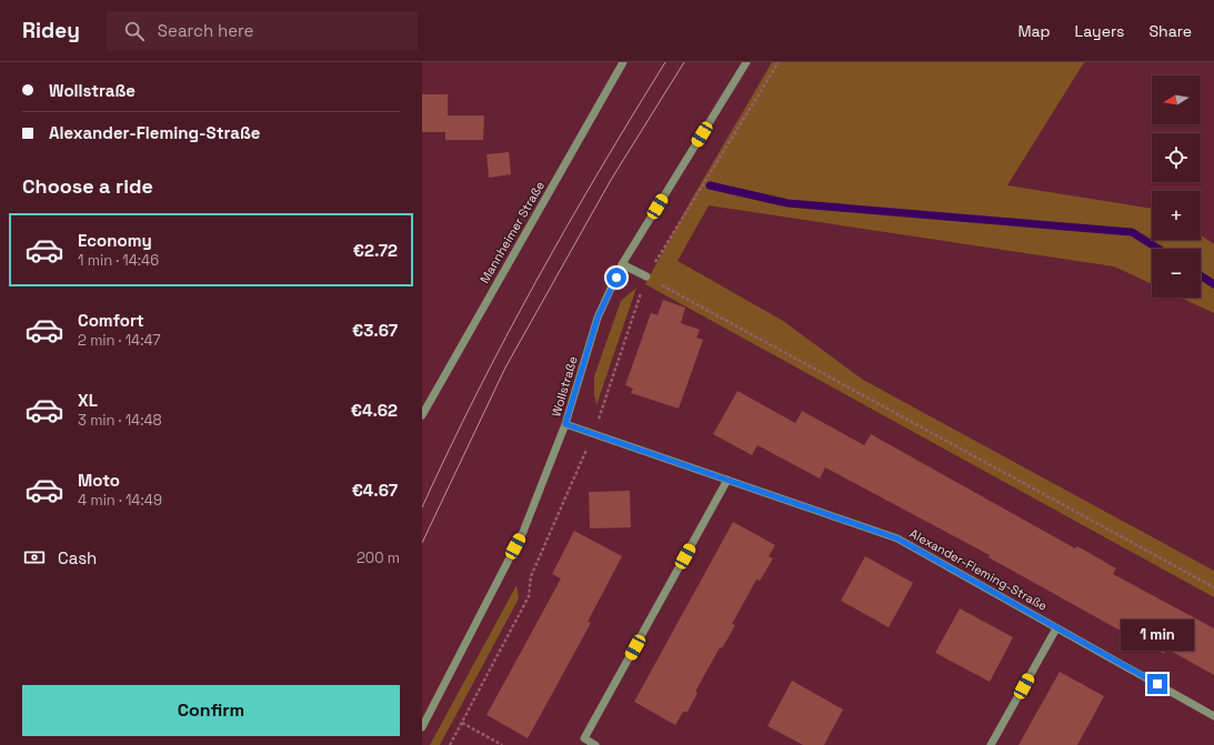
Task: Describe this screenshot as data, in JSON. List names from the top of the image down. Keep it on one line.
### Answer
{"streets":{"street":["Mannheimer Straße","Wollstraße","Alexander-Fleming-Straße"]},"crossings":[["Wollstraße","Alexander-Fleming-Straße"]],"north":"left","page":{"header":"Ridey","search":"Search here","nav":["Map","Layers","Share"],"banner":["Wollstraße","Alexander-Fleming-Straße"],"map_buttons":["+","−"],"heading":"Choose a ride","list":[{"name":"Economy","note":"1 min · 14:46","value":"€2.72"},{"name":"Comfort","note":"2 min · 14:47","value":"€3.67"},{"name":"XL","note":"3 min · 14:48","value":"€4.62"},{"name":"Moto","note":"4 min · 14:49","value":"€4.67"}],"pay":["Cash","200 m"],"bubble":"1 min","buttons":"Confirm"}}
